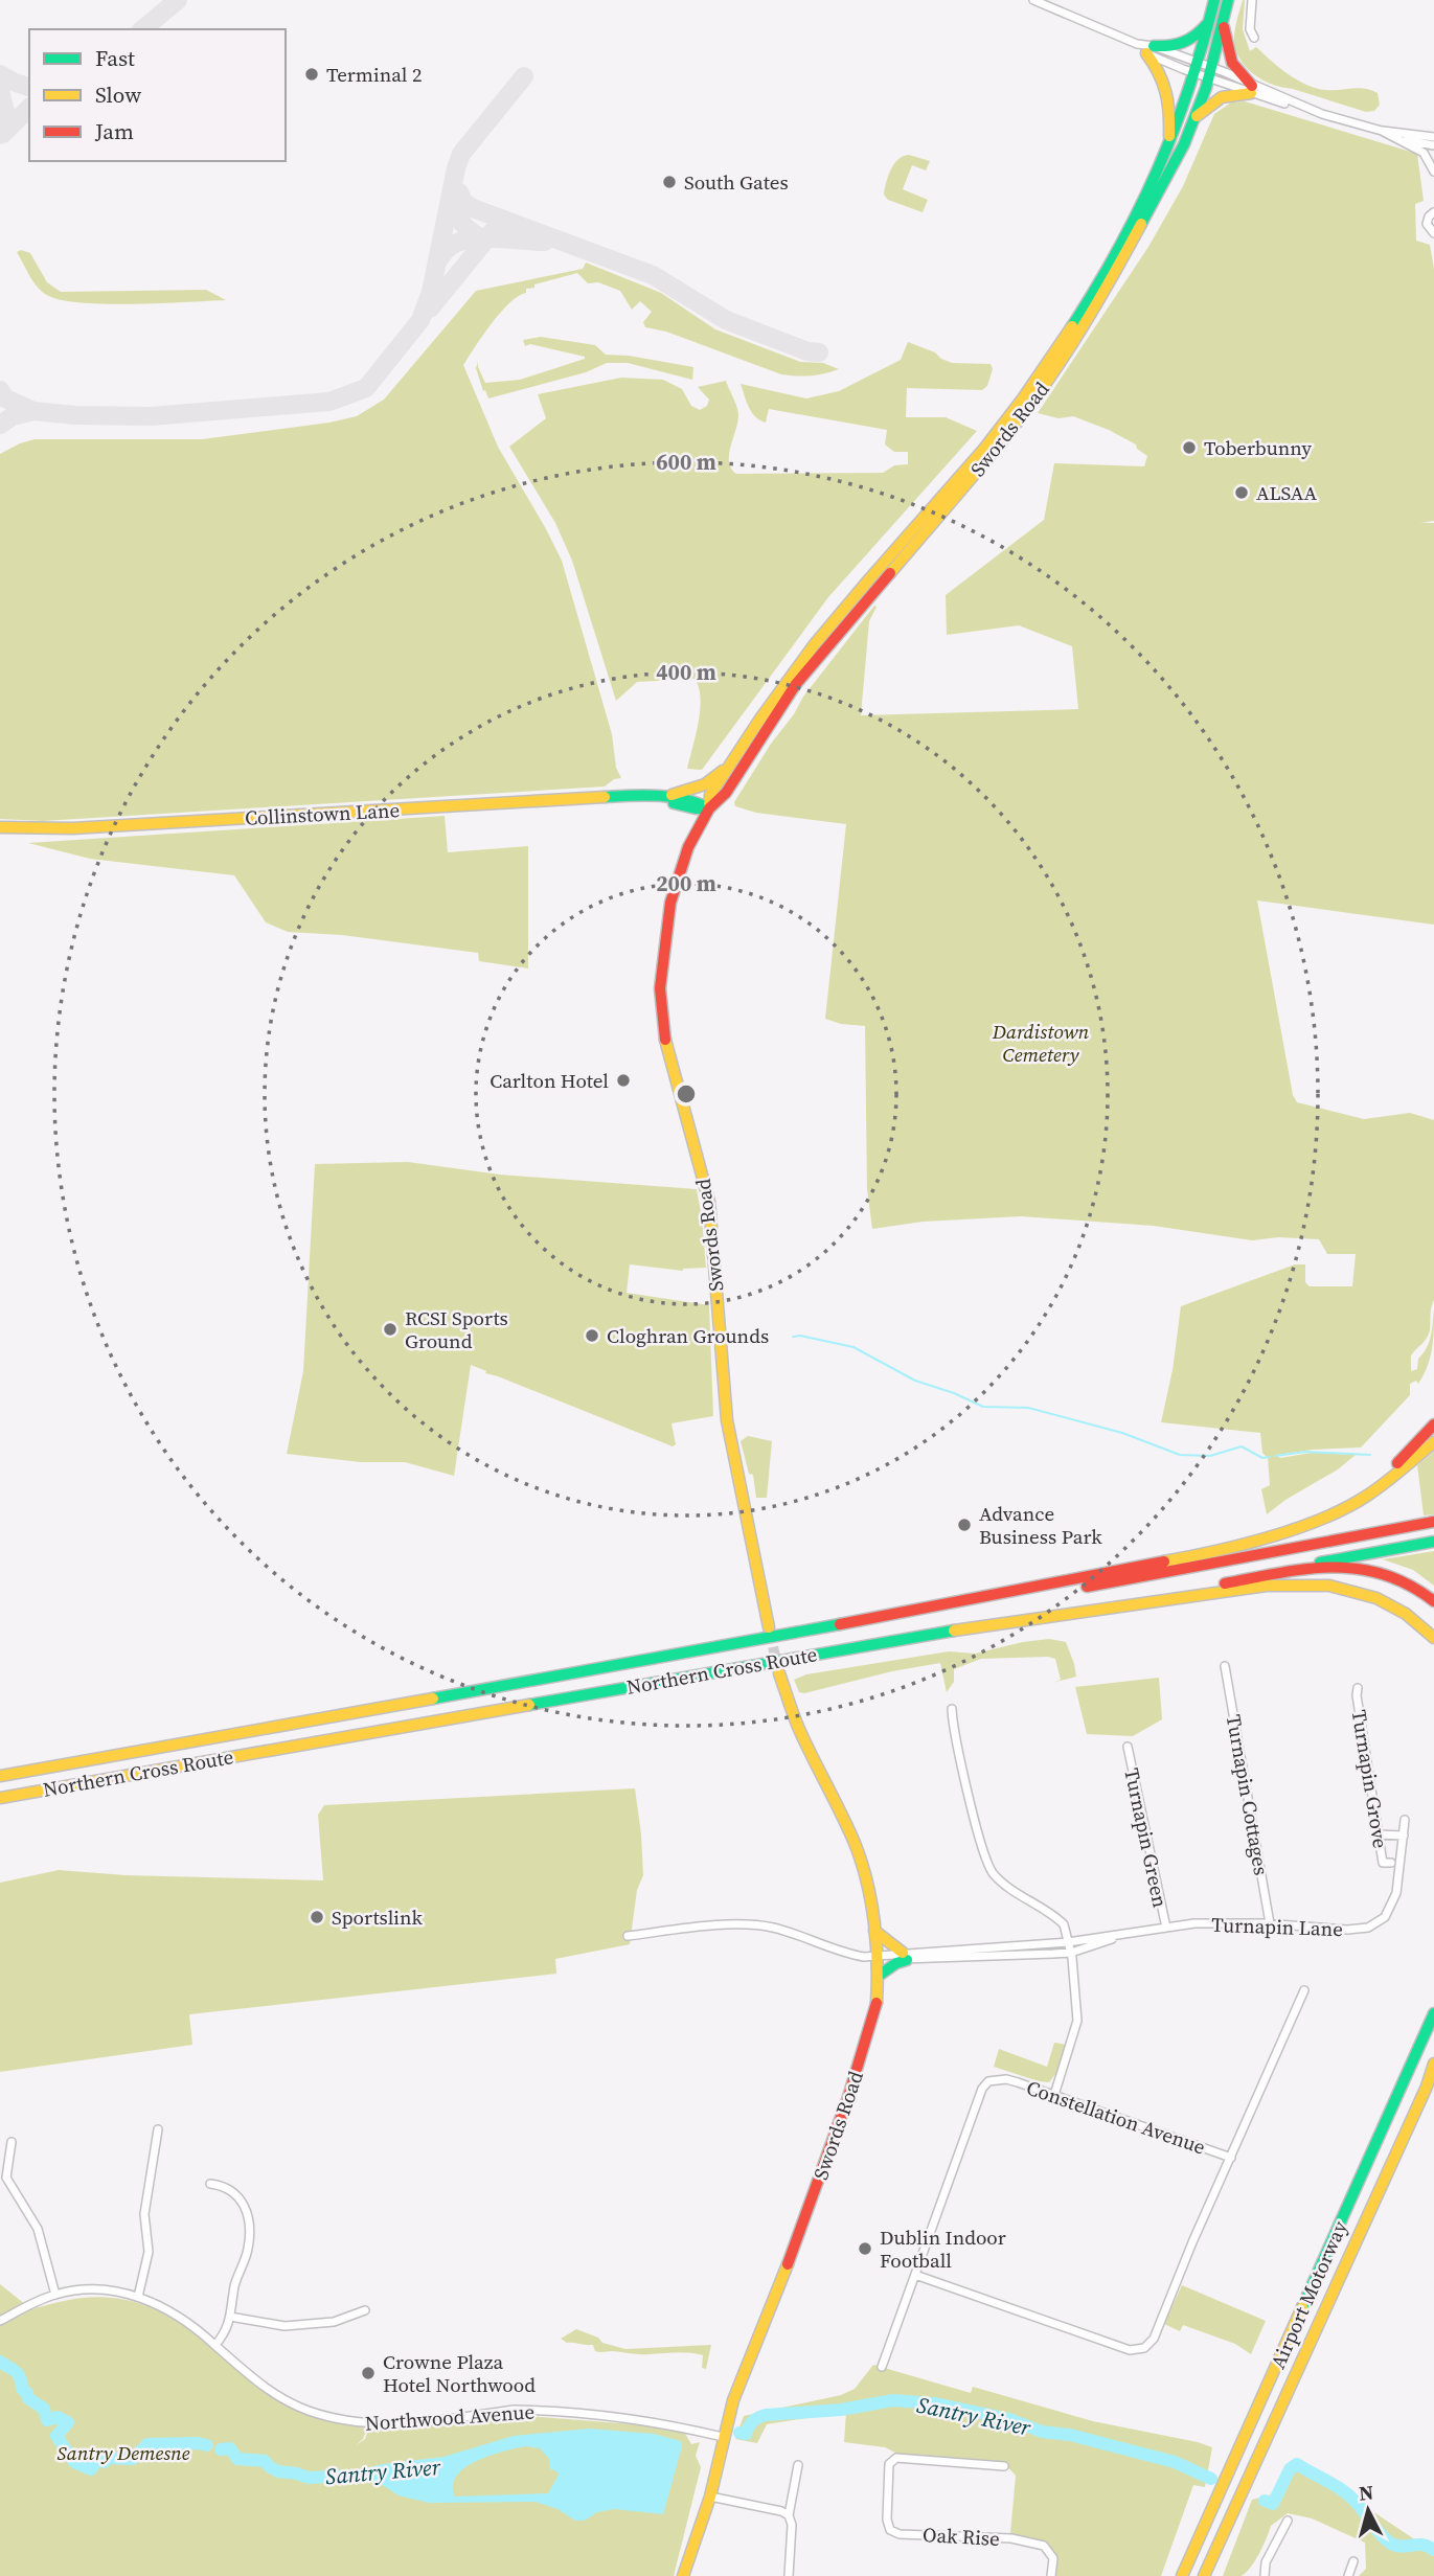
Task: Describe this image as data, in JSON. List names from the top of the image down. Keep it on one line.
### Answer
{"streets":{"main road":["Swords Road","Collinstown Lane","Northern Cross Route","Airport Motorway"],"street":["Turnapin Grove","Turnapin Cottages","Turnapin Green","Turnapin Lane","Constellation Avenue","Northwood Avenue","Oak Rise"]},"crossings":[["Swords Road","Collinstown Lane"],["Swords Road","Turnapin Lane"],["Swords Road","Northwood Avenue"],["Turnapin Cottages","Turnapin Lane"],["Turnapin Green","Turnapin Lane"]],"water":["Santry River"],"parks":["Dardistown Cemetery","Santry Demesne"],"places":["Terminal 2","South Gates","Toberbunny","ALSAA","Carlton Hotel","RCSI Sports Ground","Cloghran Grounds","Advance Business Park","Sportslink","Dublin Indoor Football","Crowne Plaza Hotel Northwood"],"legend":["Fast","Slow","Jam"],"north":"top","rings":["600 m","400 m","200 m"]}
